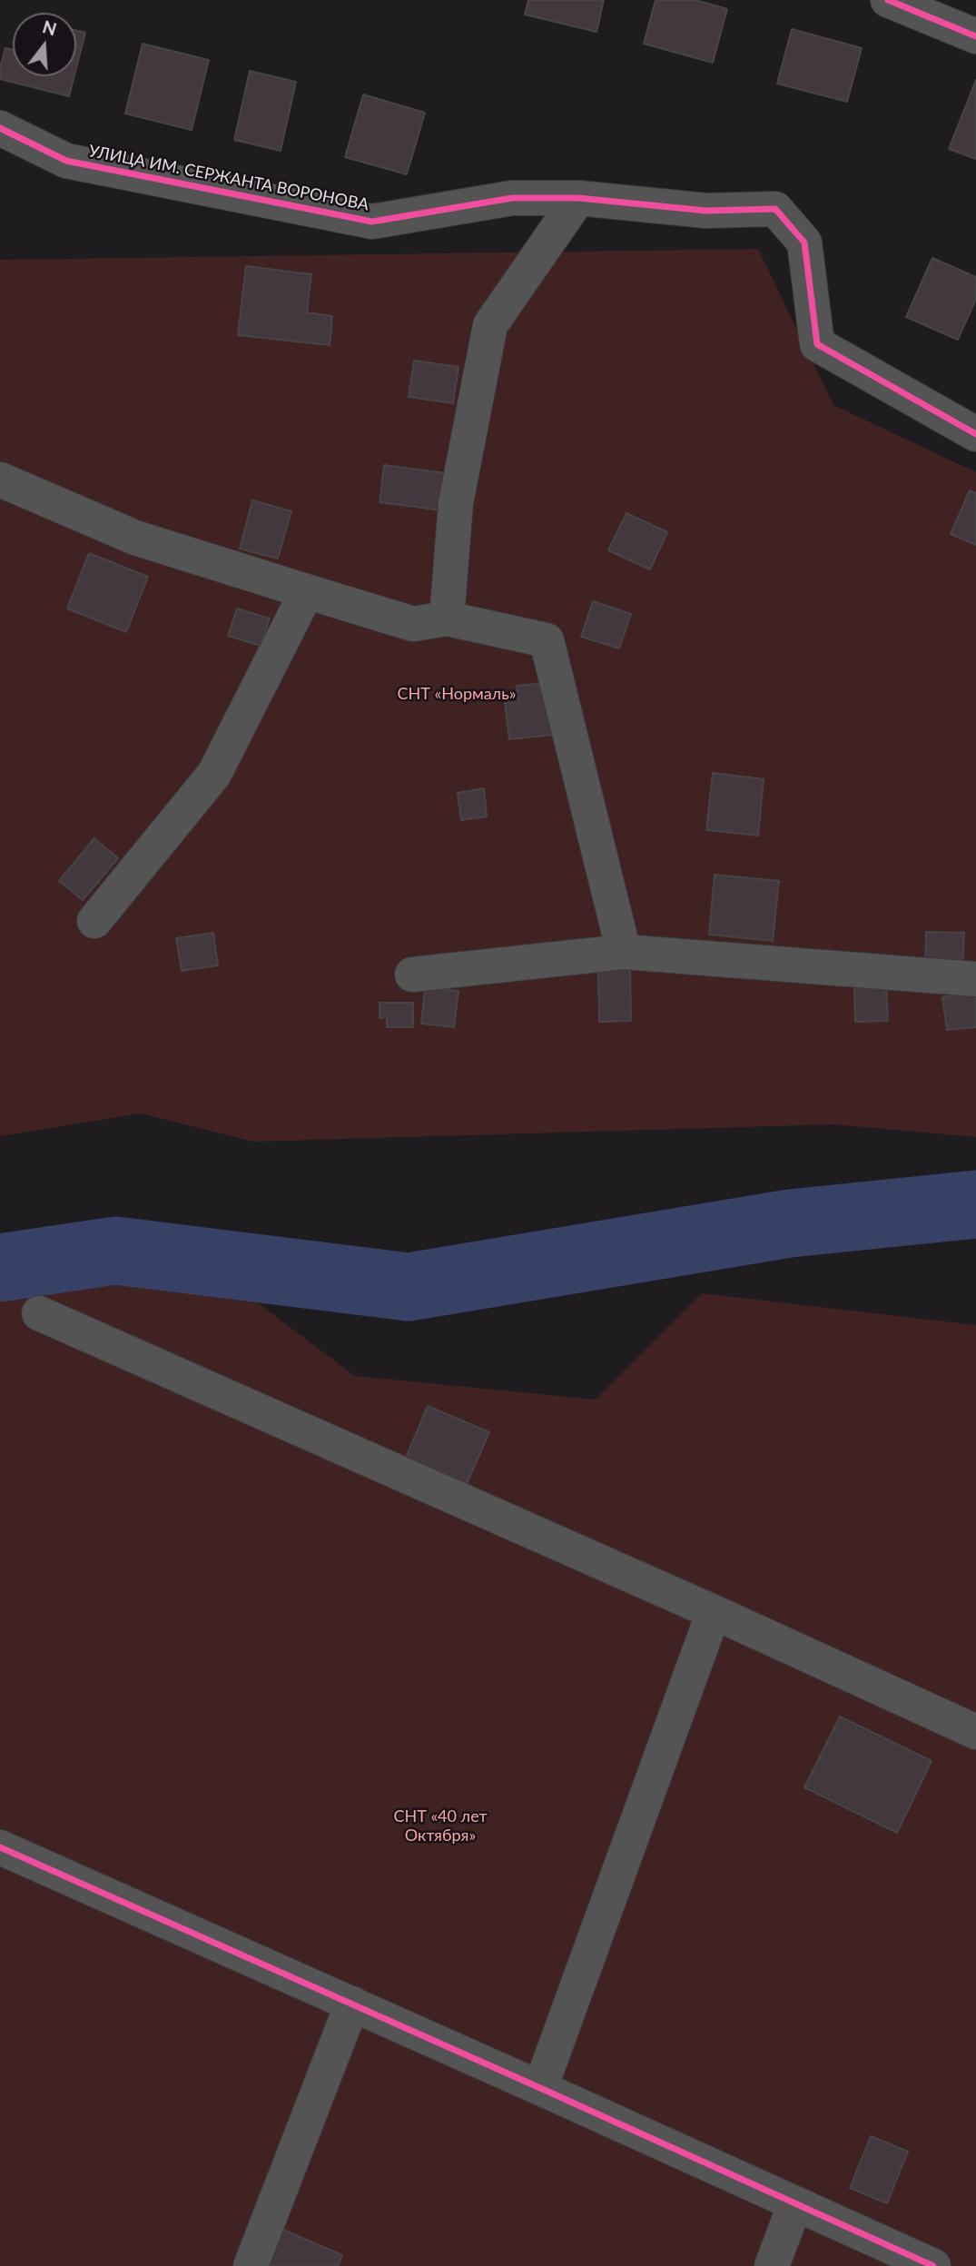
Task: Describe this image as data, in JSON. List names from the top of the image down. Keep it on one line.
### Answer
{"streets":{"street":["УЛИЦА ИМ. СЕРЖАНТА ВОРОНОВА"]},"parks":["СНТ «Нормаль»","СНТ «40 лет Октября»"],"north":"top"}
